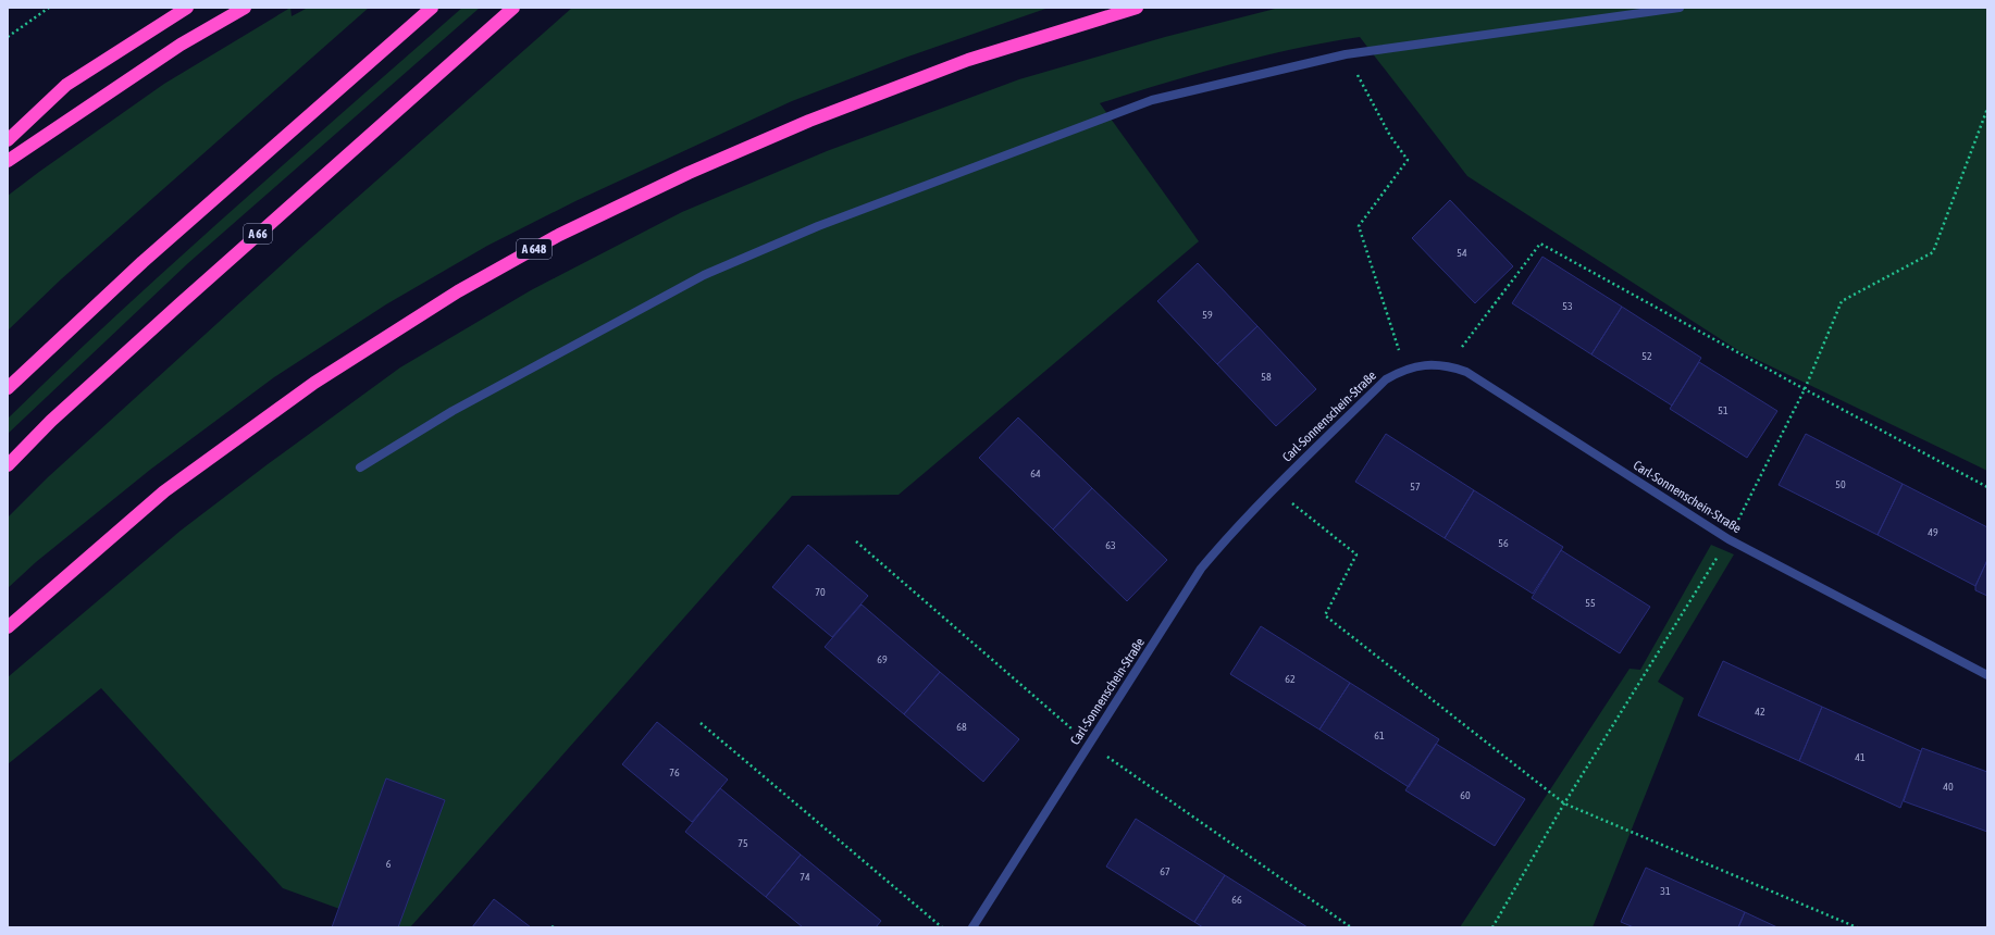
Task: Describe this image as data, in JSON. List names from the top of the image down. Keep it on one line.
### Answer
{"streets":{"highway":["A 66","A 648"],"street":["Carl-Sonnenschein-Straße"]},"house_numbers":["54","53","59","52","58","51","64","50","57","49","56","63","70","55","69","62","42","68","61","41","76","40","60","75","6","67","74","31","66"]}
